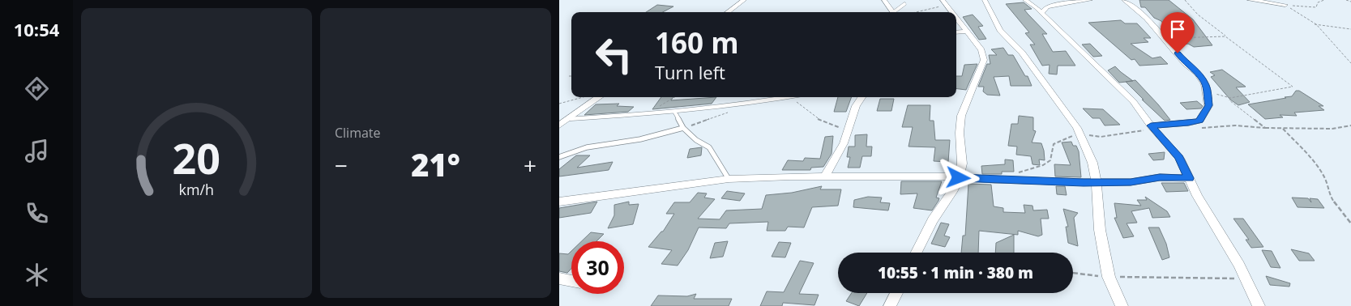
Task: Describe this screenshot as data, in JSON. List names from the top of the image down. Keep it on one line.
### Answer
{"page":{"tabs":"10:54","tile":"Climate","turn":["160 m","Turn left"],"heat":["−","21°","+"],"limit":"30","trip":"10:55 · 1 min · 380 m","gauge":["20","km/h"]}}
